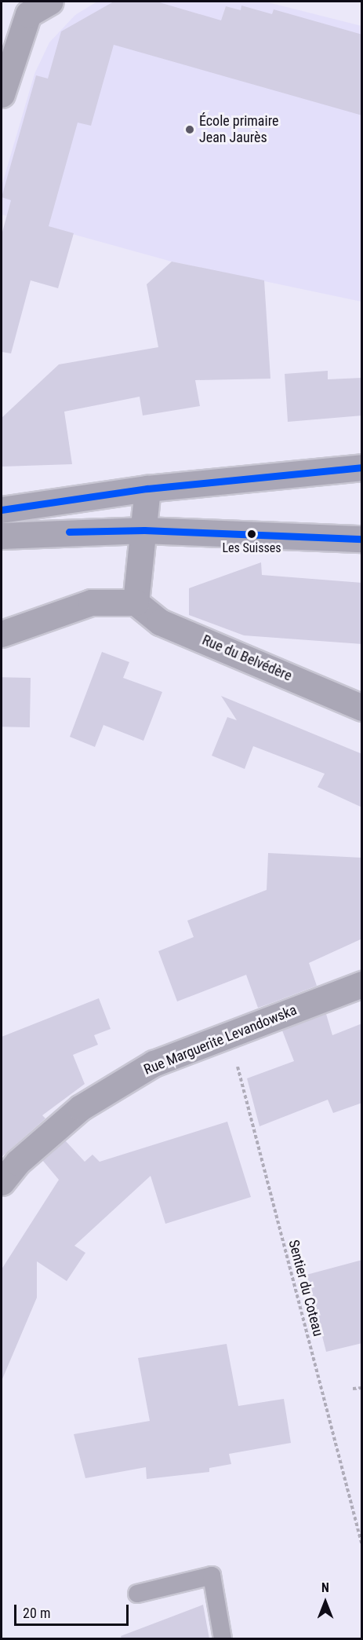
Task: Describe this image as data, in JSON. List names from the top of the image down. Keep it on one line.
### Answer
{"streets":{"street":["Rue du Belvédère","Rue Marguerite Levandowska"],"path":["Sentier du Coteau"]},"crossings":[["Rue Marguerite Levandowska","Sentier du Coteau"]],"places":["École primaire Jean Jaurès","Les Suisses"],"scale_bar":"20 m","north":"top"}
